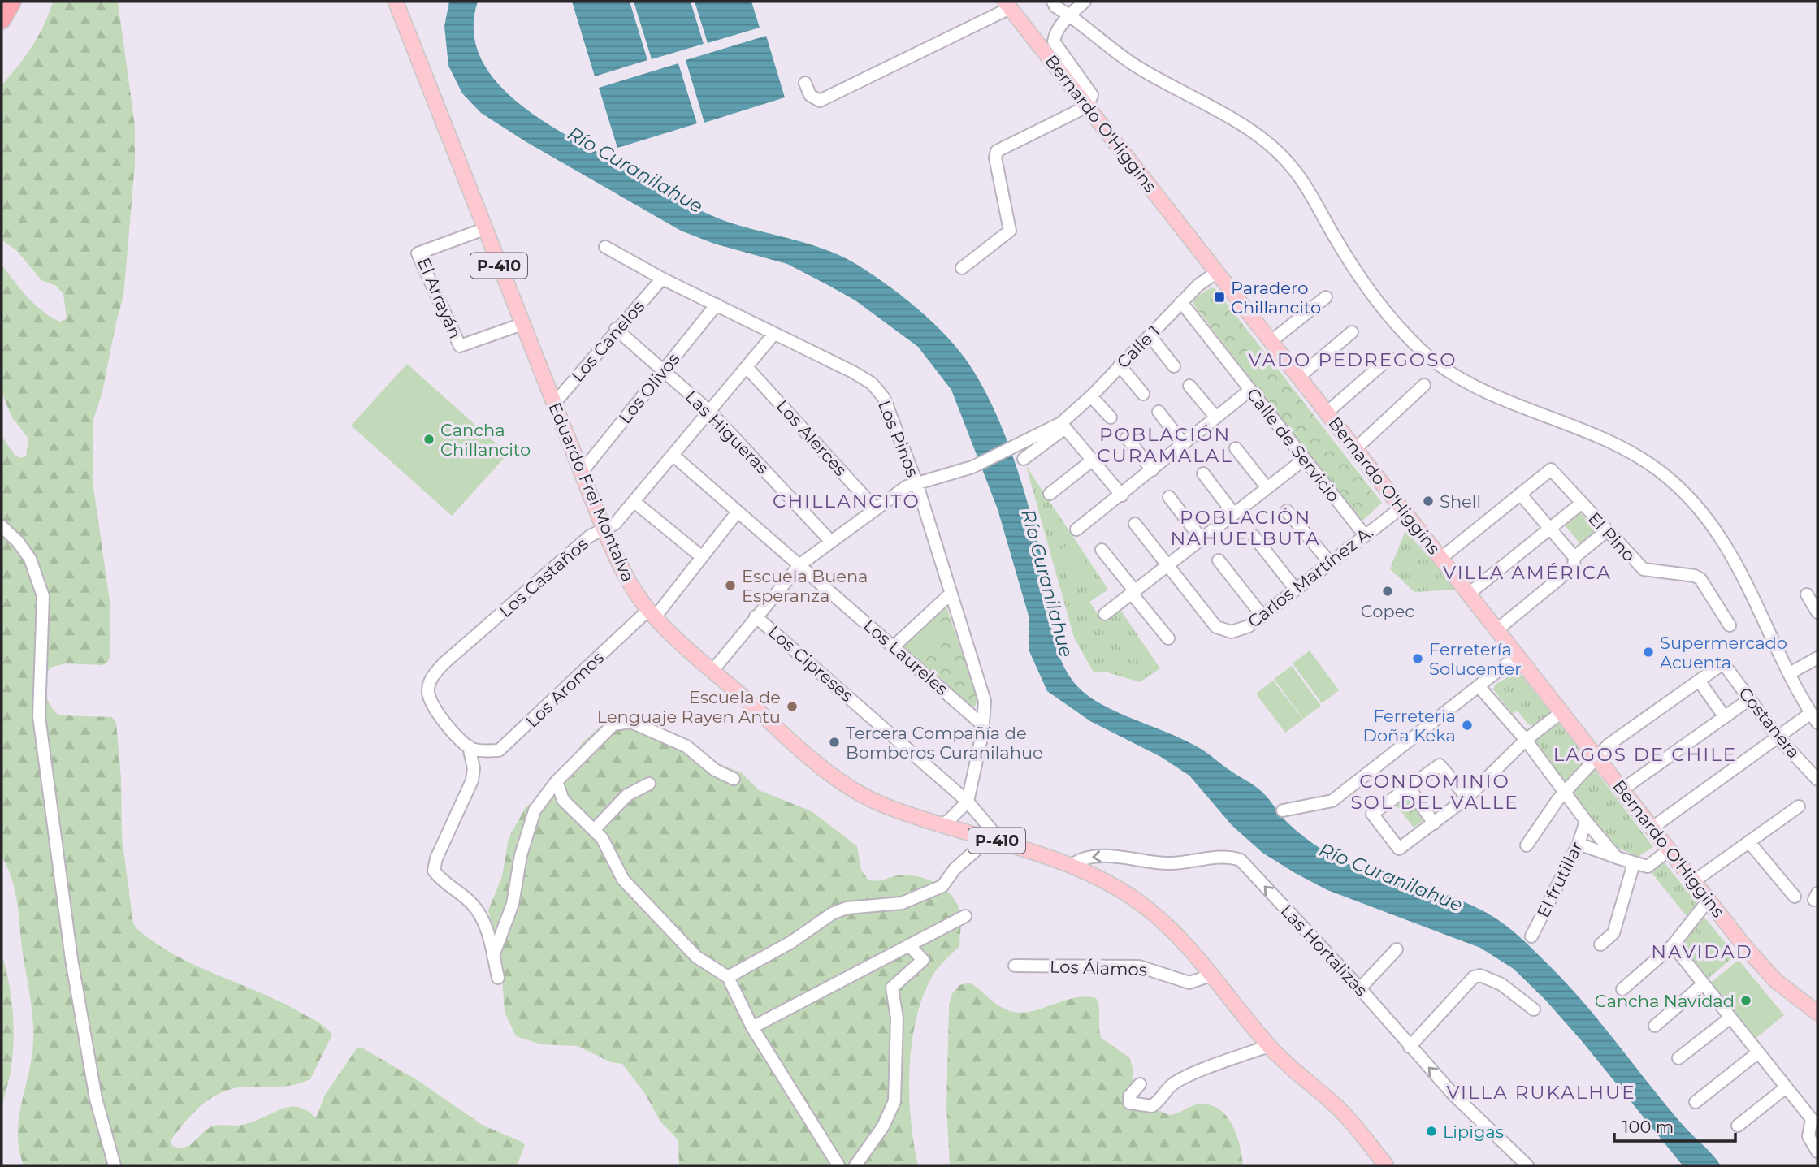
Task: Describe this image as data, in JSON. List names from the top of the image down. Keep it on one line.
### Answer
{"streets":{"main road":["Bernardo O'Higgins","P-410","Eduardo Frei Montalva"],"street":["El Arrayán","Los Canelos","Calle 1","Los Olivos","Las Higueras","Los Alerces","Los Pinos","Calle de Servicio","El Pino","Carlos Martínez A.","Los Castaños","Los Laureles","Los Cipreses","Los Aromos","Costanera","El frutillar","Las Hortalizas","Los Álamos"]},"crossings":[["Bernardo O'Higgins","Calle 1"],["Bernardo O'Higgins","Carlos Martínez A."],["El Arrayán","Eduardo Frei Montalva"],["Los Canelos","Las Higueras"],["Los Canelos","Los Pinos"],["Los Canelos","Eduardo Frei Montalva"],["Calle 1","Calle de Servicio"],["Los Olivos","Las Higueras"],["Los Olivos","Los Pinos"],["Los Olivos","Eduardo Frei Montalva"],["Las Higueras","Los Castaños"],["Los Alerces","Los Castaños"],["Los Pinos","Los Castaños"],["Los Pinos","Los Laureles"],["Los Pinos","Los Cipreses"],["Calle de Servicio","Carlos Martínez A."],["Eduardo Frei Montalva","Los Castaños"],["Eduardo Frei Montalva","Los Aromos"],["Eduardo Frei Montalva","Las Hortalizas"],["Eduardo Frei Montalva","Los Álamos"],["Los Castaños","Los Laureles"],["Los Castaños","Los Aromos"],["Los Laureles","Los Aromos"]],"one_way":["Las Hortalizas"],"districts":["VADO PEDREGOSO","POBLACIÓN CURAMALAL","CHILLANCITO","POBLACIÓN NAHUELBUTA","VILLA AMÉRICA","LAGOS DE CHILE","CONDOMINIO SOL DEL VALLE","NAVIDAD","VILLA RUKALHUE"],"water":["Río Curanilahue"],"places":{"transit":["Paradero Chillancito"],"other":["Cancha Chillancito","Shell","Escuela Buena Esperanza","Copec","Supermercado Acuenta","Ferretería Solucenter","Escuela de Lenguaje Rayen Antu","Ferreteria Doña Keka","Tercera Compañía de Bomberos Curanilahue","Cancha Navidad","Lipigas"]},"scale_bar":"100 m"}
